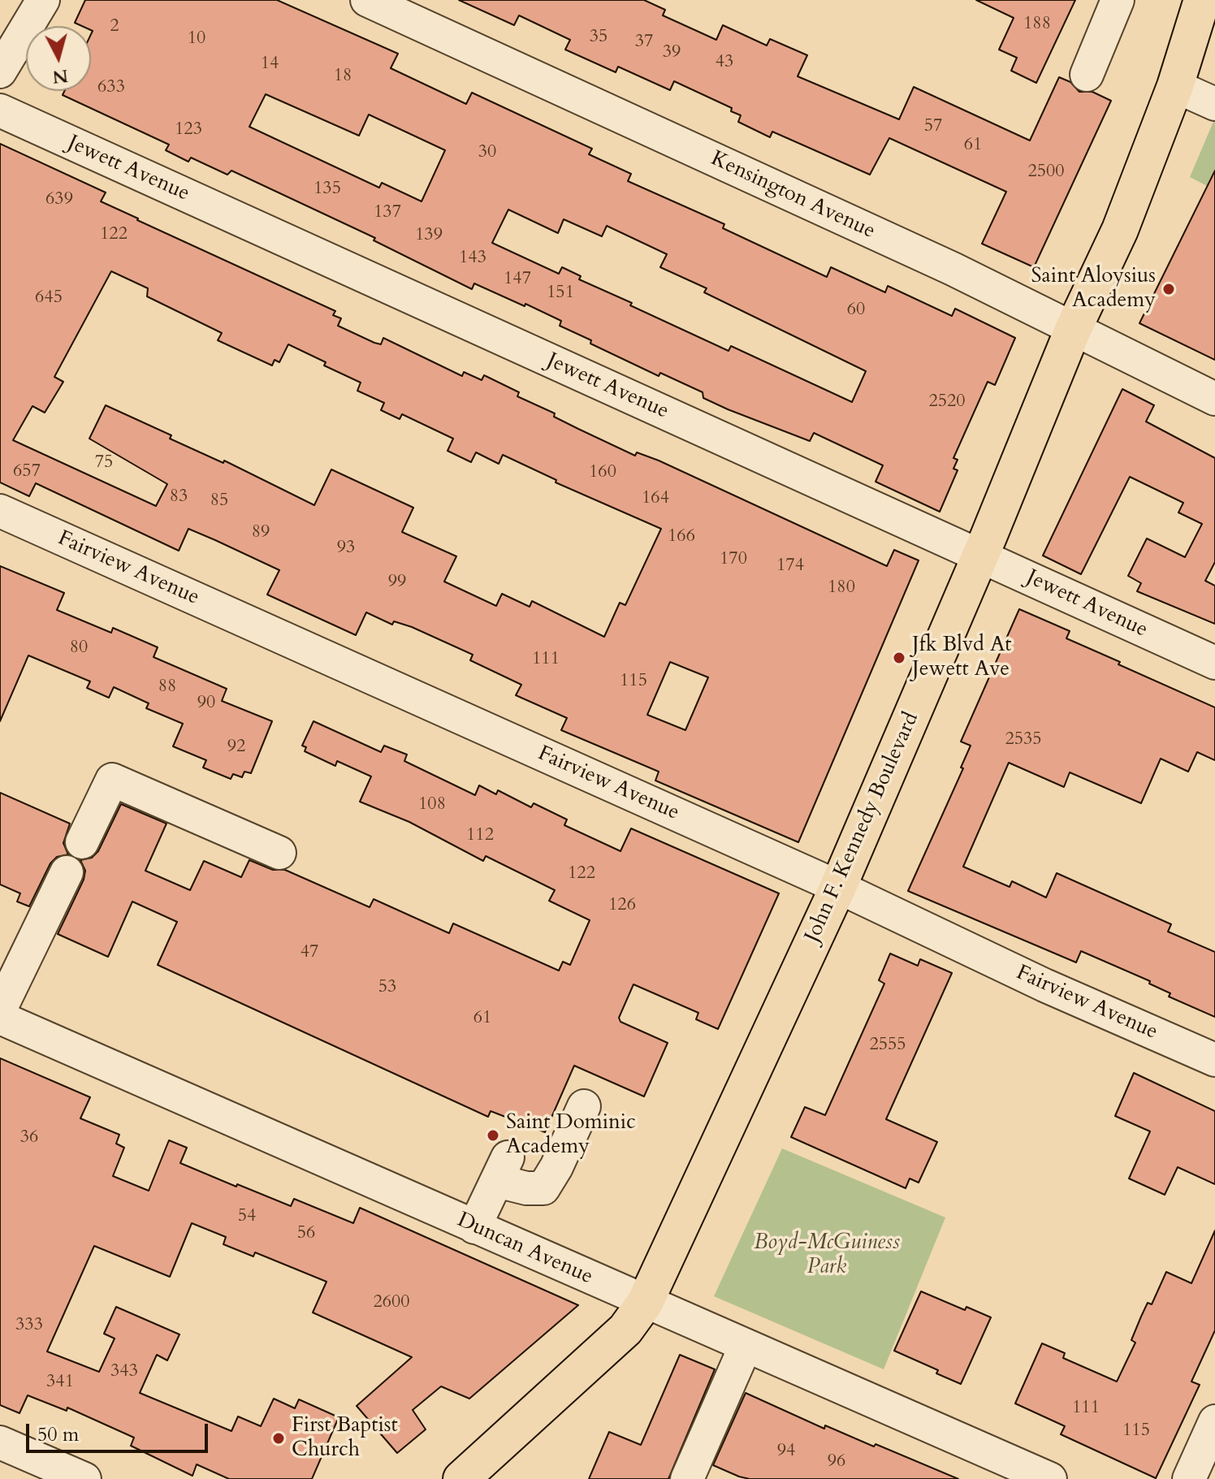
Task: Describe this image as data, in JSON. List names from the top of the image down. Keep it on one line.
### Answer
{"streets":{"main road":["John F. Kennedy Boulevard"],"street":["Jewett Avenue","Kensington Avenue","Fairview Avenue","Duncan Avenue"]},"crossings":[["Jewett Avenue","John F. Kennedy Boulevard"],["Kensington Avenue","John F. Kennedy Boulevard"],["Fairview Avenue","John F. Kennedy Boulevard"],["John F. Kennedy Boulevard","Duncan Avenue"]],"parks":["Boyd-McGuiness Park"],"places":["Saint Aloysius Academy","Jfk Blvd At Jewett Ave","Saint Dominic Academy","First Baptist Church"],"house_numbers":["188","2","35","10","37","39","43","14","18","633","57","123","61","30","2500","135","639","137","122","139","143","147","151","645","60","2520","75","657","160","83","164","85","89","166","93","170","174","99","180","80","111","115","88","90","2535","92","108","112","122","126","47","53","61","2555","36","54","56","2600","333","343","341","111","115","94","96"],"scale_bar":"50 m","north":"bottom"}
